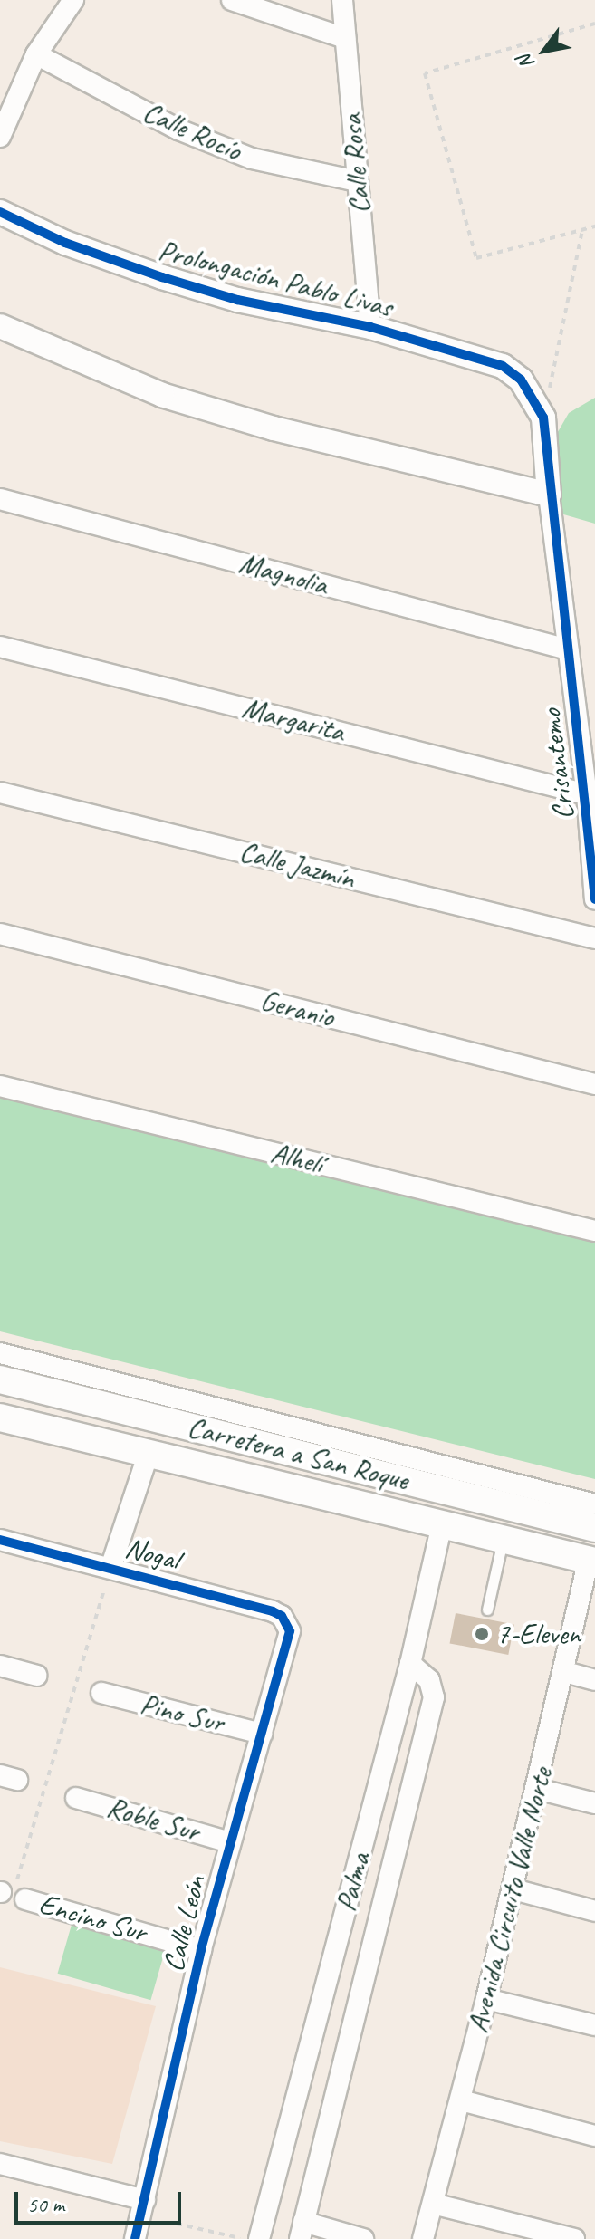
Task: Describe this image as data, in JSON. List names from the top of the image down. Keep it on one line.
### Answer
{"streets":{"main road":["Carretera a San Roque"],"street":["Calle Rocío","Calle Rosa","Prolongación Pablo Livas","Magnolia","Margarita","Crisantemo","Calle Jazmín","Geranio","Alhelí","Nogal","Pino Sur","Roble Sur","Palma","Avenida Circuito Valle Norte","Encino Sur","Calle León"]},"crossings":[["Calle Rocío","Calle Rosa"],["Calle Rosa","Prolongación Pablo Livas"],["Magnolia","Crisantemo"],["Margarita","Crisantemo"],["Carretera a San Roque","Palma"],["Carretera a San Roque","Avenida Circuito Valle Norte"],["Nogal","Calle León"],["Pino Sur","Calle León"],["Roble Sur","Calle León"],["Encino Sur","Calle León"]],"places":["7-Eleven"],"scale_bar":"50 m","north":"bottom left"}
